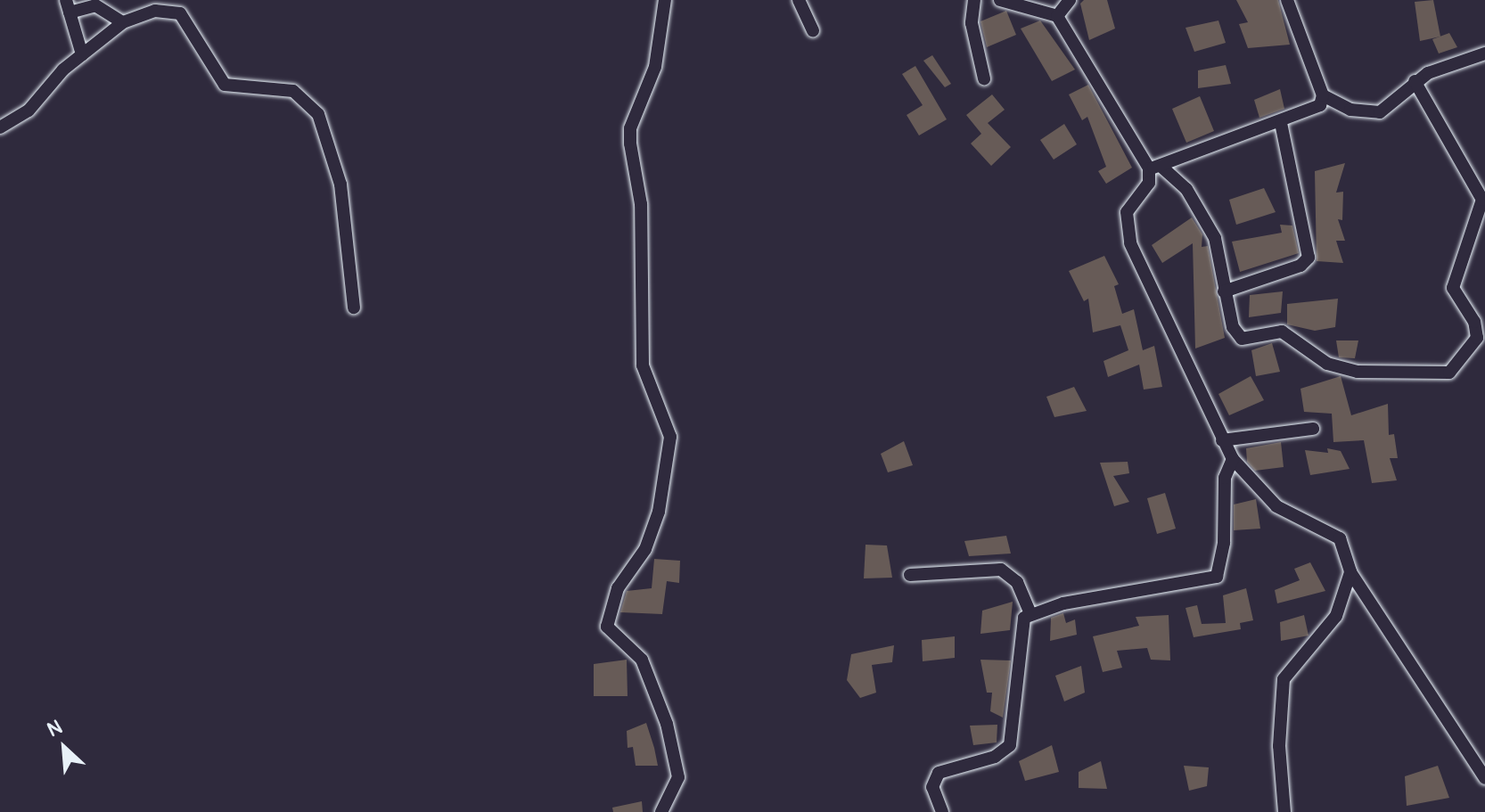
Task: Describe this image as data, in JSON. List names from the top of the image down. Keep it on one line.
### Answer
{"north":"top left"}
